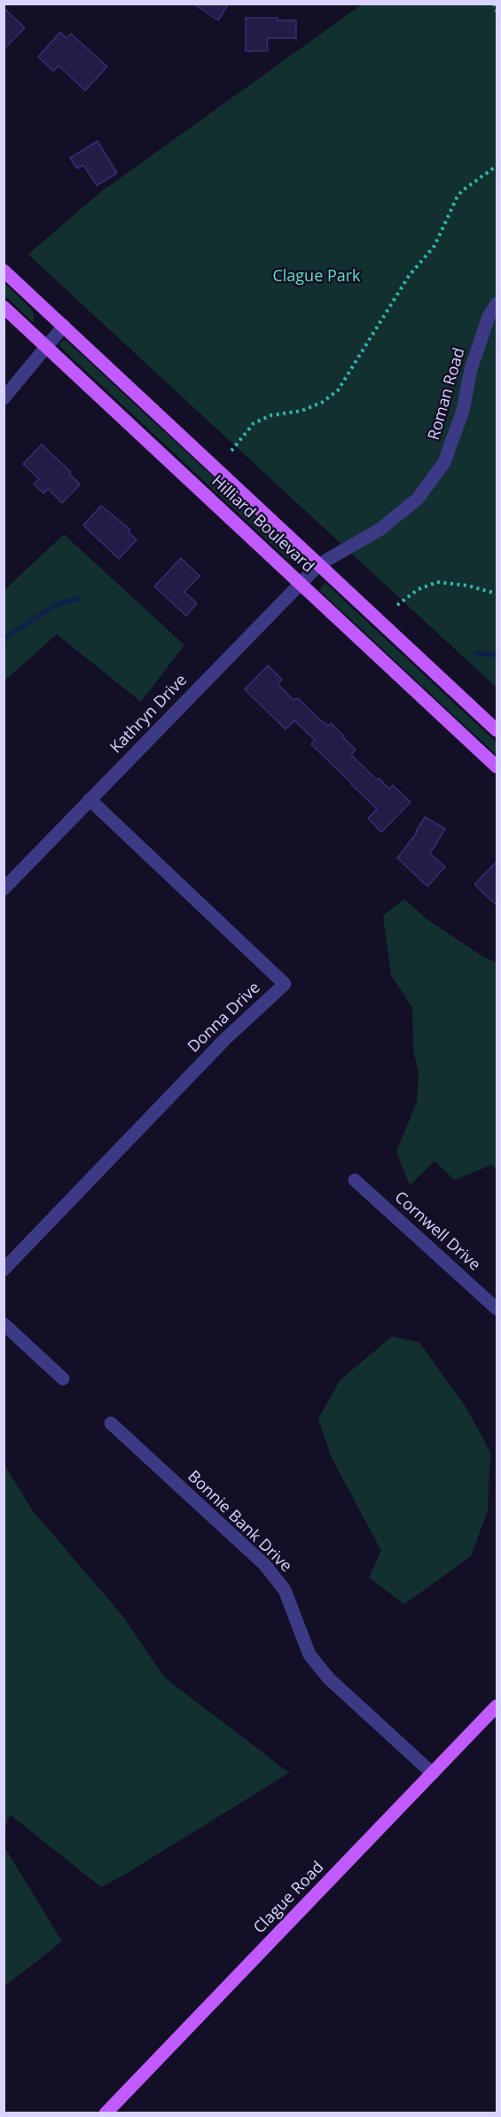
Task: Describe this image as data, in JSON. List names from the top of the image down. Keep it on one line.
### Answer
{"streets":{"main road":["Hilliard Boulevard","Clague Road"],"street":["Roman Road","Kathryn Drive","Donna Drive","Cornwell Drive","Bonnie Bank Drive"]},"crossings":[["Roman Road","Hilliard Boulevard"],["Roman Road","Kathryn Drive"],["Hilliard Boulevard","Kathryn Drive"],["Kathryn Drive","Donna Drive"],["Bonnie Bank Drive","Clague Road"]],"parks":["Clague Park"]}
